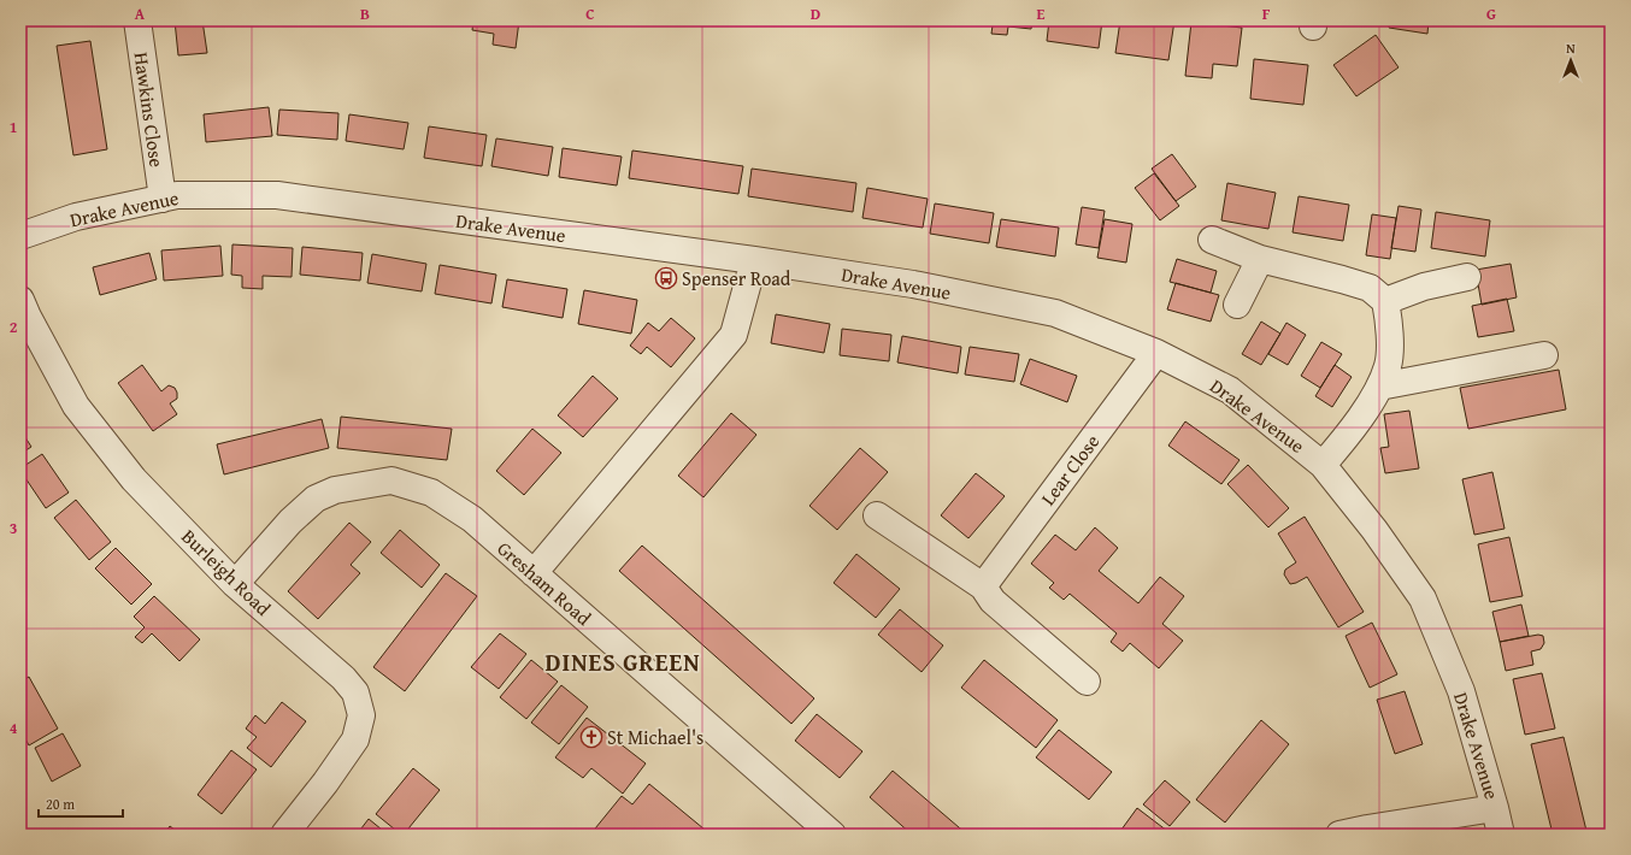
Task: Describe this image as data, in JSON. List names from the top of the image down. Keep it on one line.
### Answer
{"streets":{"street":["Hawkins Close","Drake Avenue","Lear Close","Burleigh Road","Gresham Road"]},"crossings":[["Hawkins Close","Drake Avenue"],["Drake Avenue","Lear Close"],["Burleigh Road","Gresham Road"]],"districts":["DINES GREEN"],"places":{"bus stop":["Spenser Road"],"church":["St Michael's"]},"scale_bar":"20 m","north":"top","grid":{"columns":["A","B","C","D","E","F","G"],"rows":["1","2","3","4"]}}
